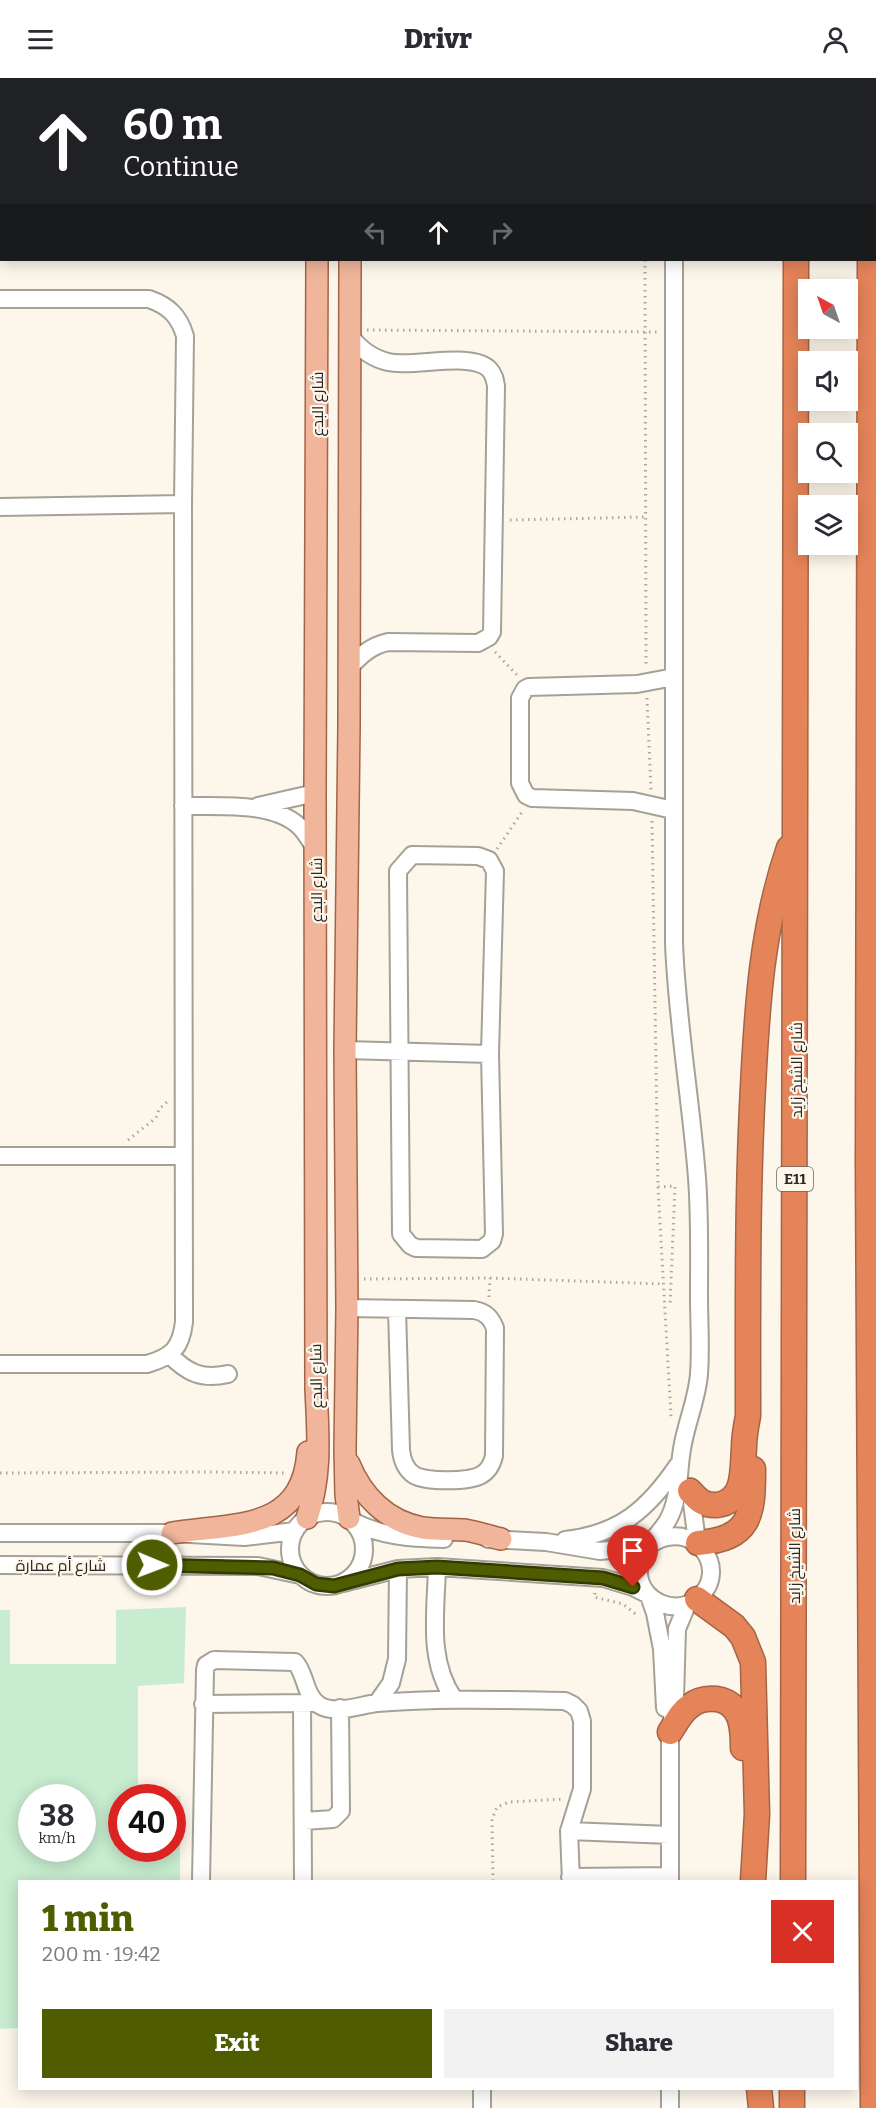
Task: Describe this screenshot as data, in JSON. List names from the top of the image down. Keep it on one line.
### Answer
{"streets":{"highway":["شارع الشيخ زايد","E11"],"main road":["شارع البدع"],"street":["شارع أم عمارة"]},"crossings":[["شارع البدع","شارع أم عمارة"]],"north":"top left","page":{"header":"Drivr","turn":["60 m","Continue"],"speed":"38 km/h","limit":"40","heading":["1 min","200 m · 19:42"],"buttons":["Exit","Share"]}}
